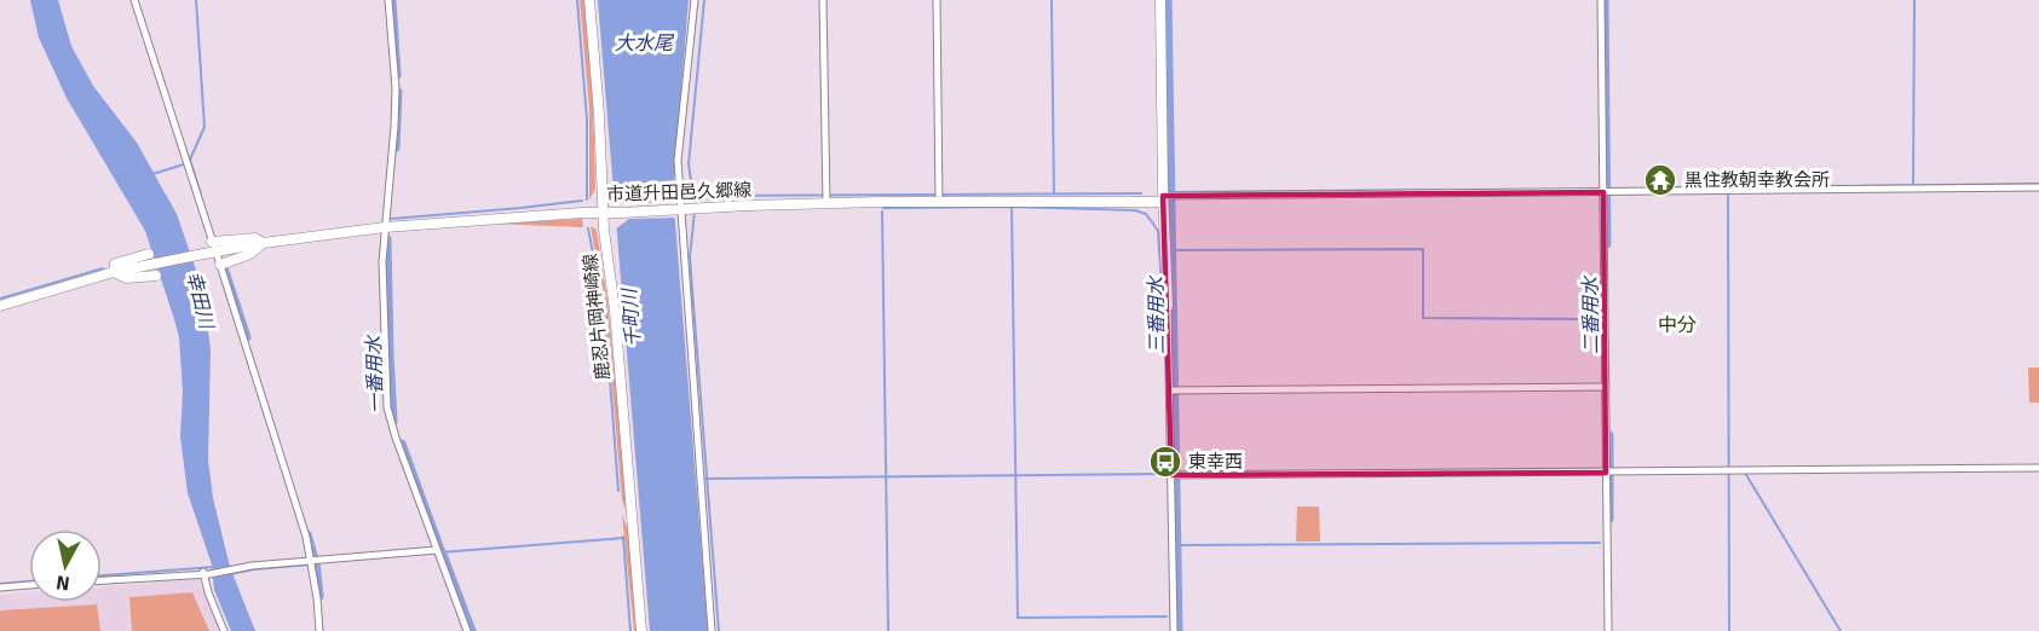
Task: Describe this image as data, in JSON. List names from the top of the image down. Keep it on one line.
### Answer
{"streets":{"street":["市道升田邑久郷線","鹿忍片岡神崎線"]},"crossings":[["市道升田邑久郷線","鹿忍片岡神崎線"]],"districts":["中分"],"water":["大水尾","幸田川","三番用水","二番用水","千町川","一番用水"],"places":{"temple":["黒住教朝幸教会所"],"bus stop":["東幸西"]},"north":"bottom"}
